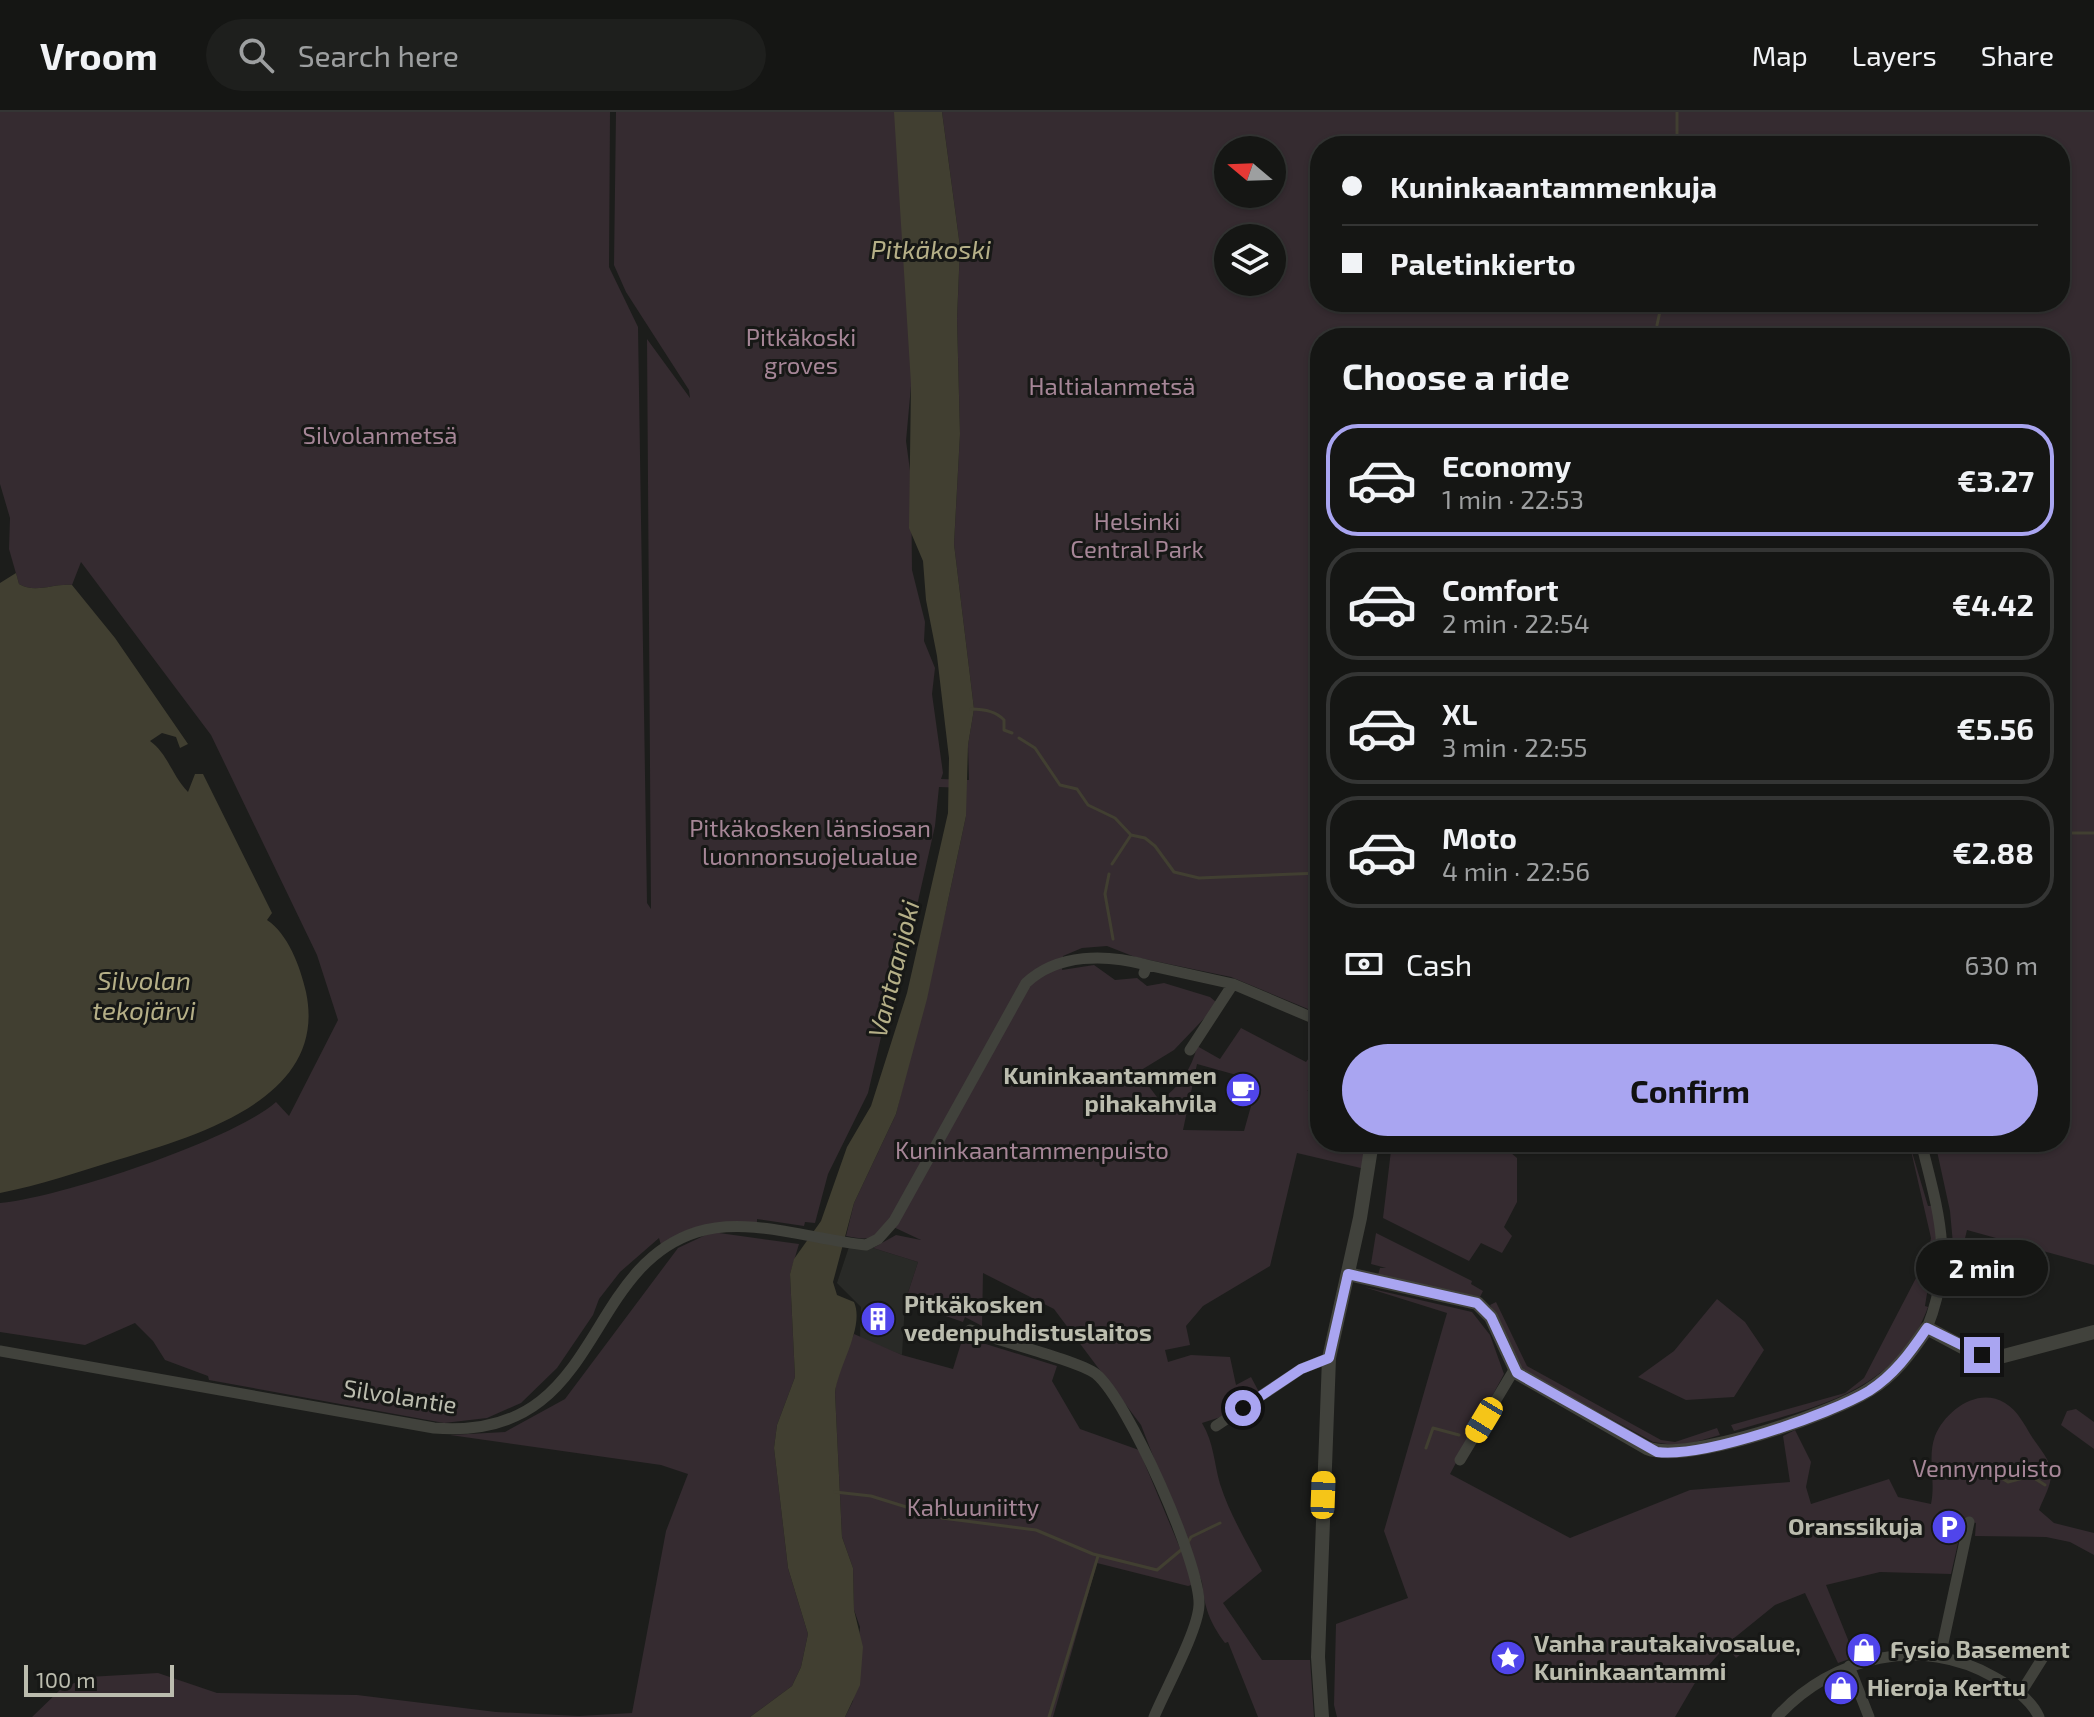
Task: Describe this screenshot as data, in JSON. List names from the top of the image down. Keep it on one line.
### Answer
{"streets":{"street":["Silvolantie"]},"water":["Pitkäkoski","Vantaanjoki","Silvolan tekojärvi"],"parks":["Pitkäkoski groves","Haltialanmetsä","Silvolanmetsä","Helsinki Central Park","Pitkäkosken länsiosan luonnonsuojelualue","Kuninkaantammenpuisto","Vennynpuisto","Kahluuniitty"],"places":{"cafe":["Kuninkaantammen pihakahvila"],"building":["Pitkäkosken vedenpuhdistuslaitos"],"parking":["Oranssikuja"],"shop":["Fysio Basement","Hieroja Kerttu"],"place":["Vanha rautakaivosalue, Kuninkaantammi"]},"scale_bar":"100 m","north":"left","page":{"header":"Vroom","search":"Search here","nav":["Map","Layers","Share"],"banner":["Kuninkaantammenkuja","Paletinkierto"],"heading":"Choose a ride","list":[{"name":"Economy","note":"1 min · 22:53","value":"€3.27"},{"name":"Comfort","note":"2 min · 22:54","value":"€4.42"},{"name":"XL","note":"3 min · 22:55","value":"€5.56"},{"name":"Moto","note":"4 min · 22:56","value":"€2.88"}],"pay":["Cash","630 m"],"buttons":"Confirm","bubble":"2 min","scale":"100 m"}}
